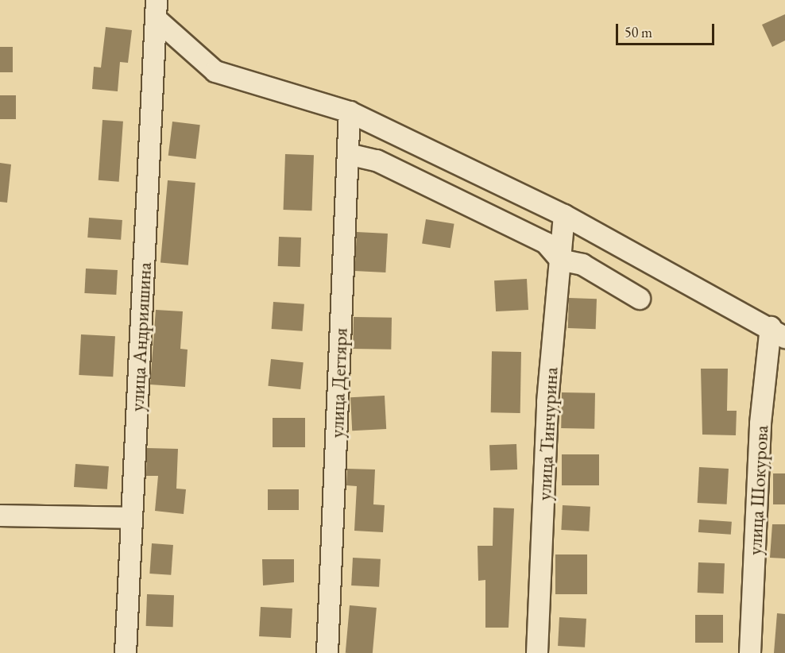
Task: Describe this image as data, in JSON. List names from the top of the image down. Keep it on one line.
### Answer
{"streets":{"street":["улица Андрияшина","улица Дегтяря","улица Тинчурина","улица Шокурова"]},"scale_bar":"50 m"}
